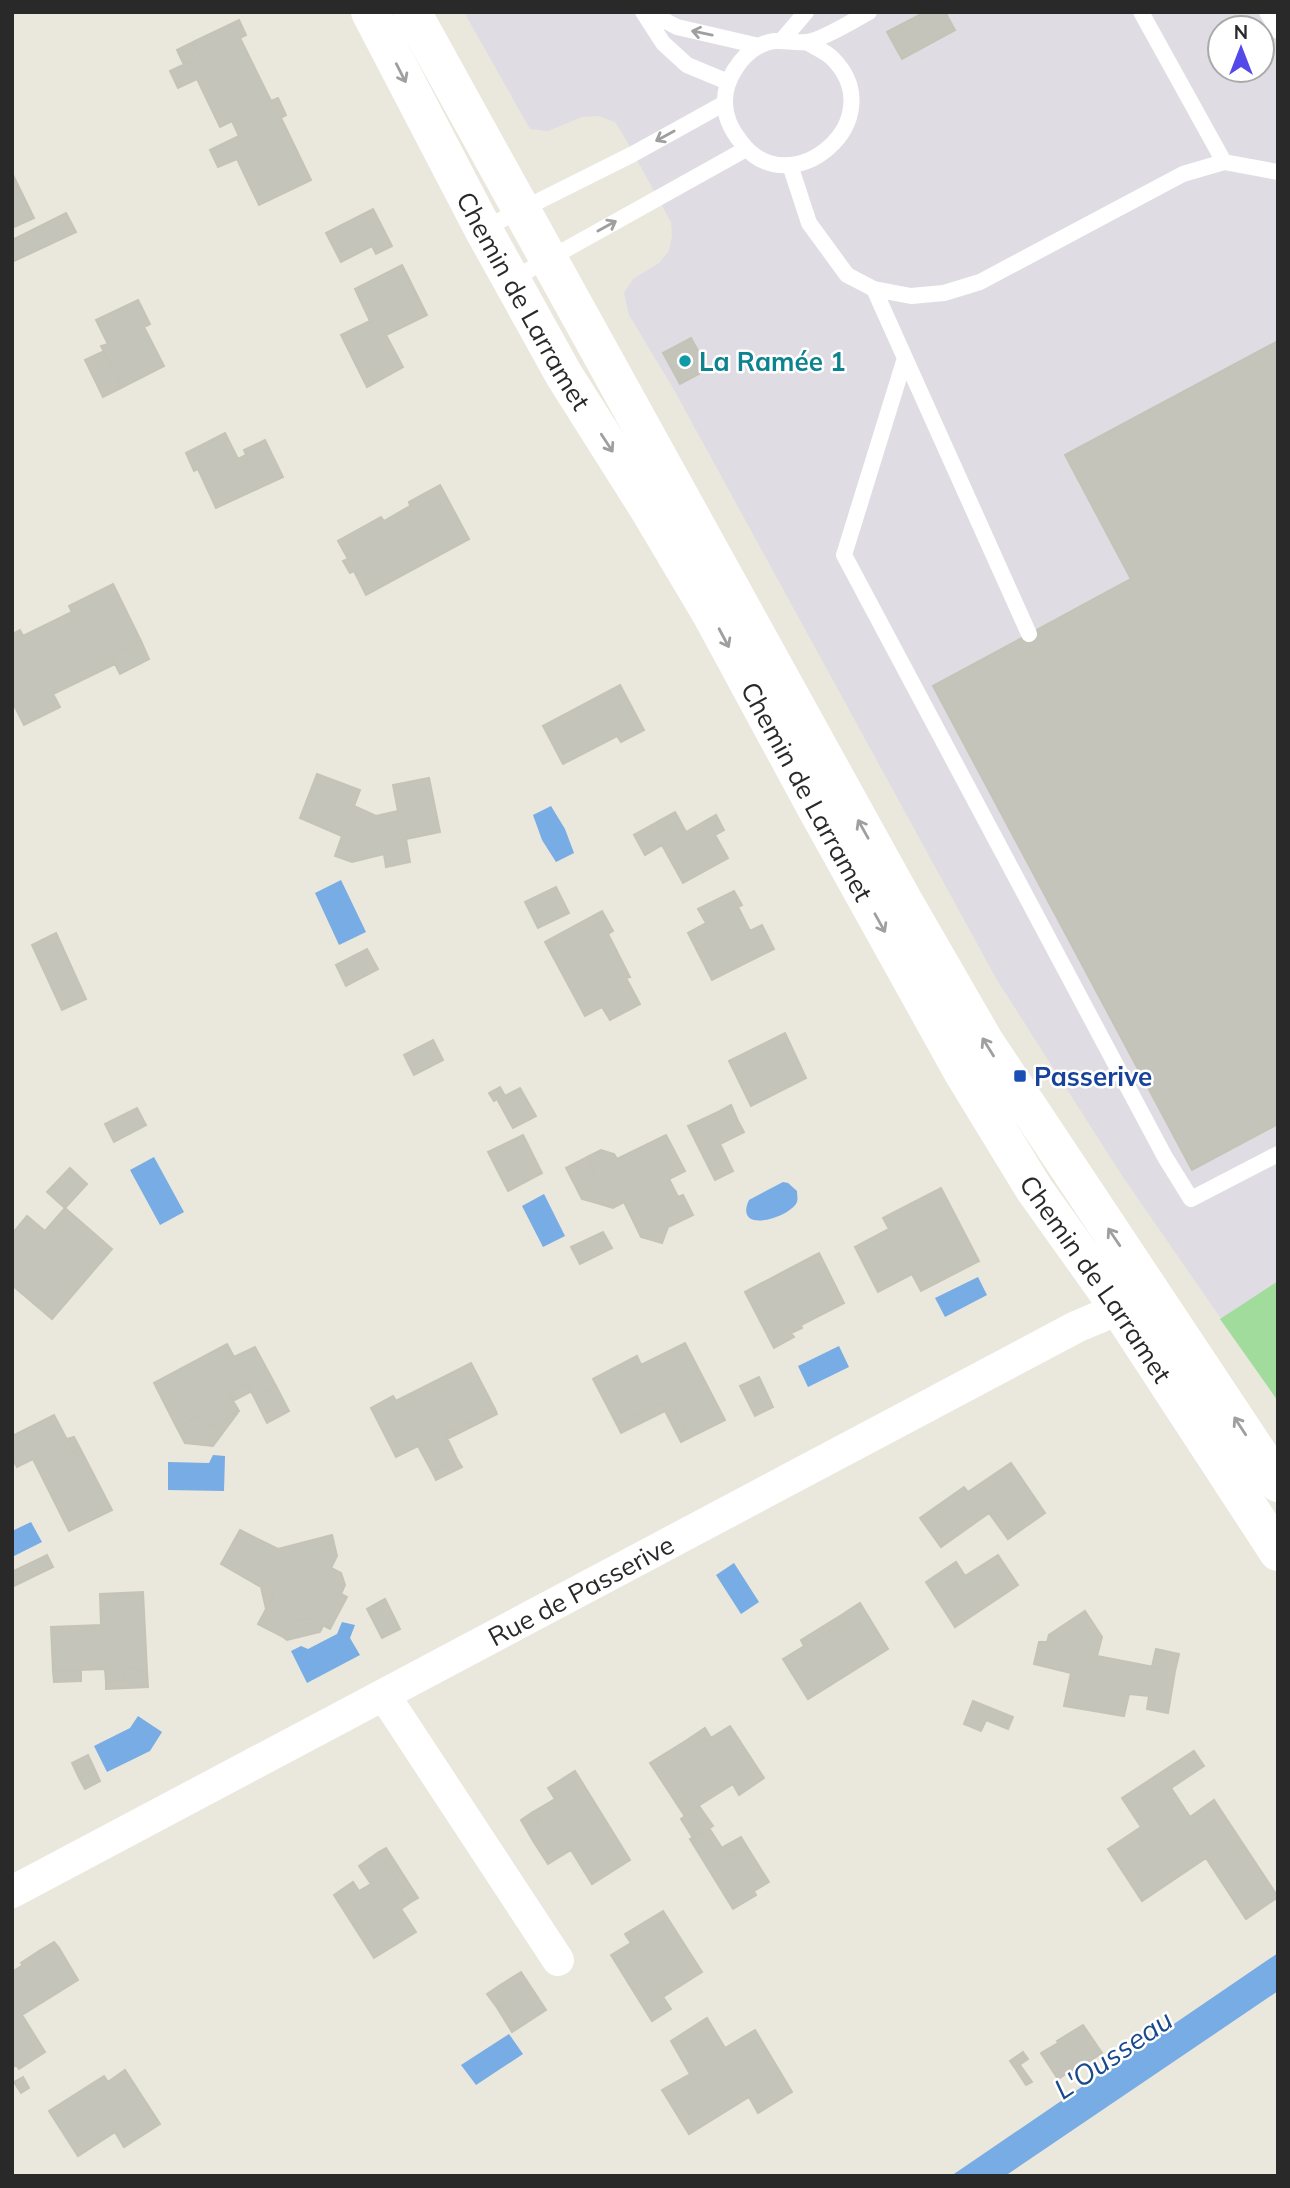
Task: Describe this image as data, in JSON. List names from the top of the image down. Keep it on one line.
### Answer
{"streets":{"main road":["Chemin de Larramet"],"street":["Rue de Passerive"]},"crossings":[["Chemin de Larramet","Rue de Passerive"]],"water":["L'Ousseau"],"places":{"other":["La Ramée 1"],"transit":["Passerive"]},"north":"top"}
